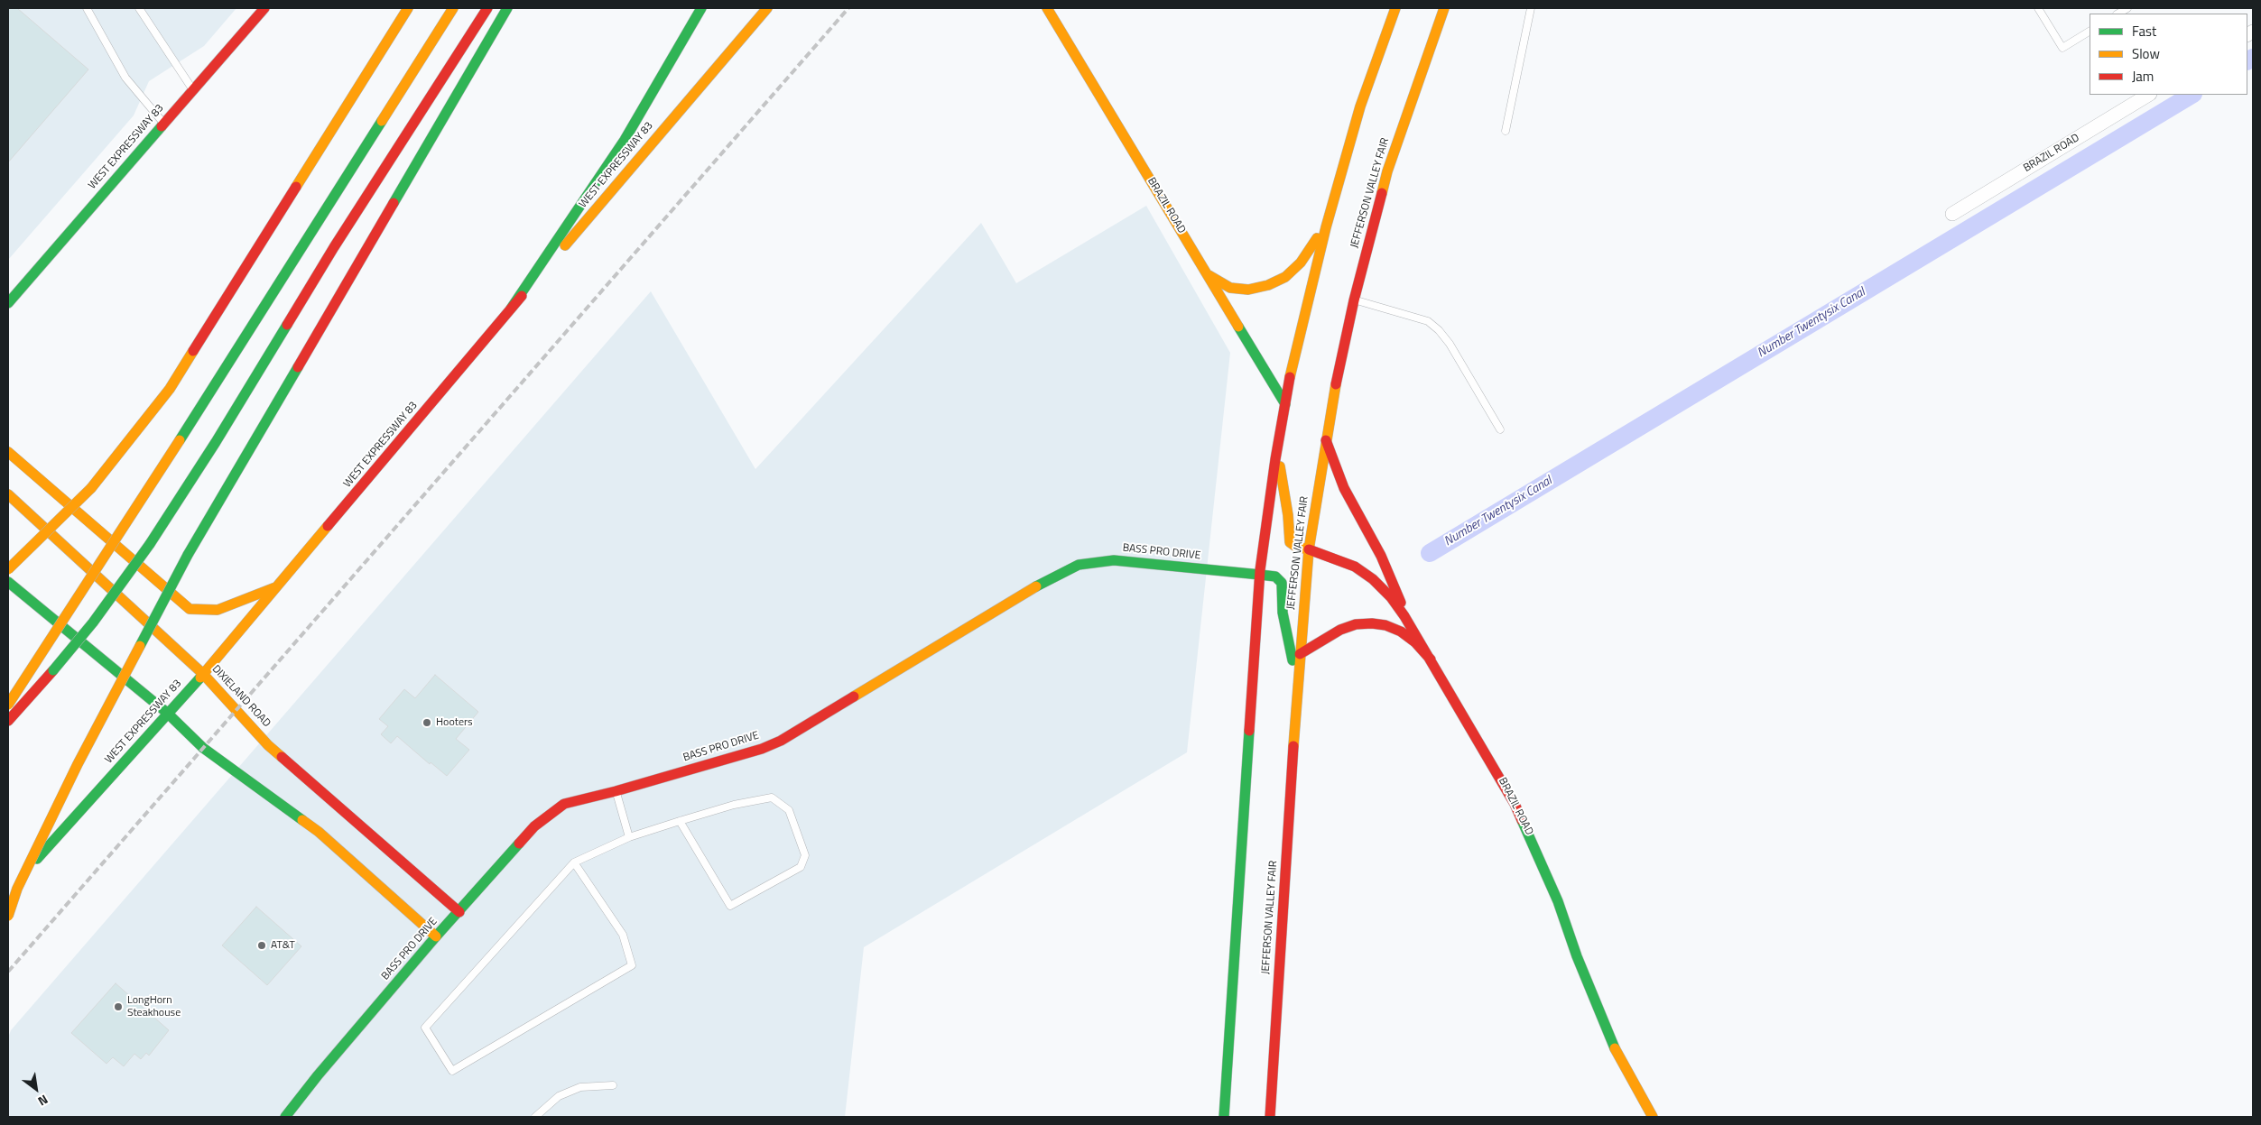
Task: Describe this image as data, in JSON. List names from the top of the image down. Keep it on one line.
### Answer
{"streets":{"main road":["WEST EXPRESSWAY 83","BRAZIL ROAD","JEFFERSON VALLEY FAIR","BASS PRO DRIVE","DIXIELAND ROAD"]},"crossings":[["WEST EXPRESSWAY 83","DIXIELAND ROAD"],["BRAZIL ROAD","JEFFERSON VALLEY FAIR"],["JEFFERSON VALLEY FAIR","BASS PRO DRIVE"],["BASS PRO DRIVE","DIXIELAND ROAD"]],"water":["Number Twentysix Canal"],"places":["Hooters","AT&T","LongHorn Steakhouse"],"legend":["Fast","Slow","Jam"],"north":"bottom right"}
